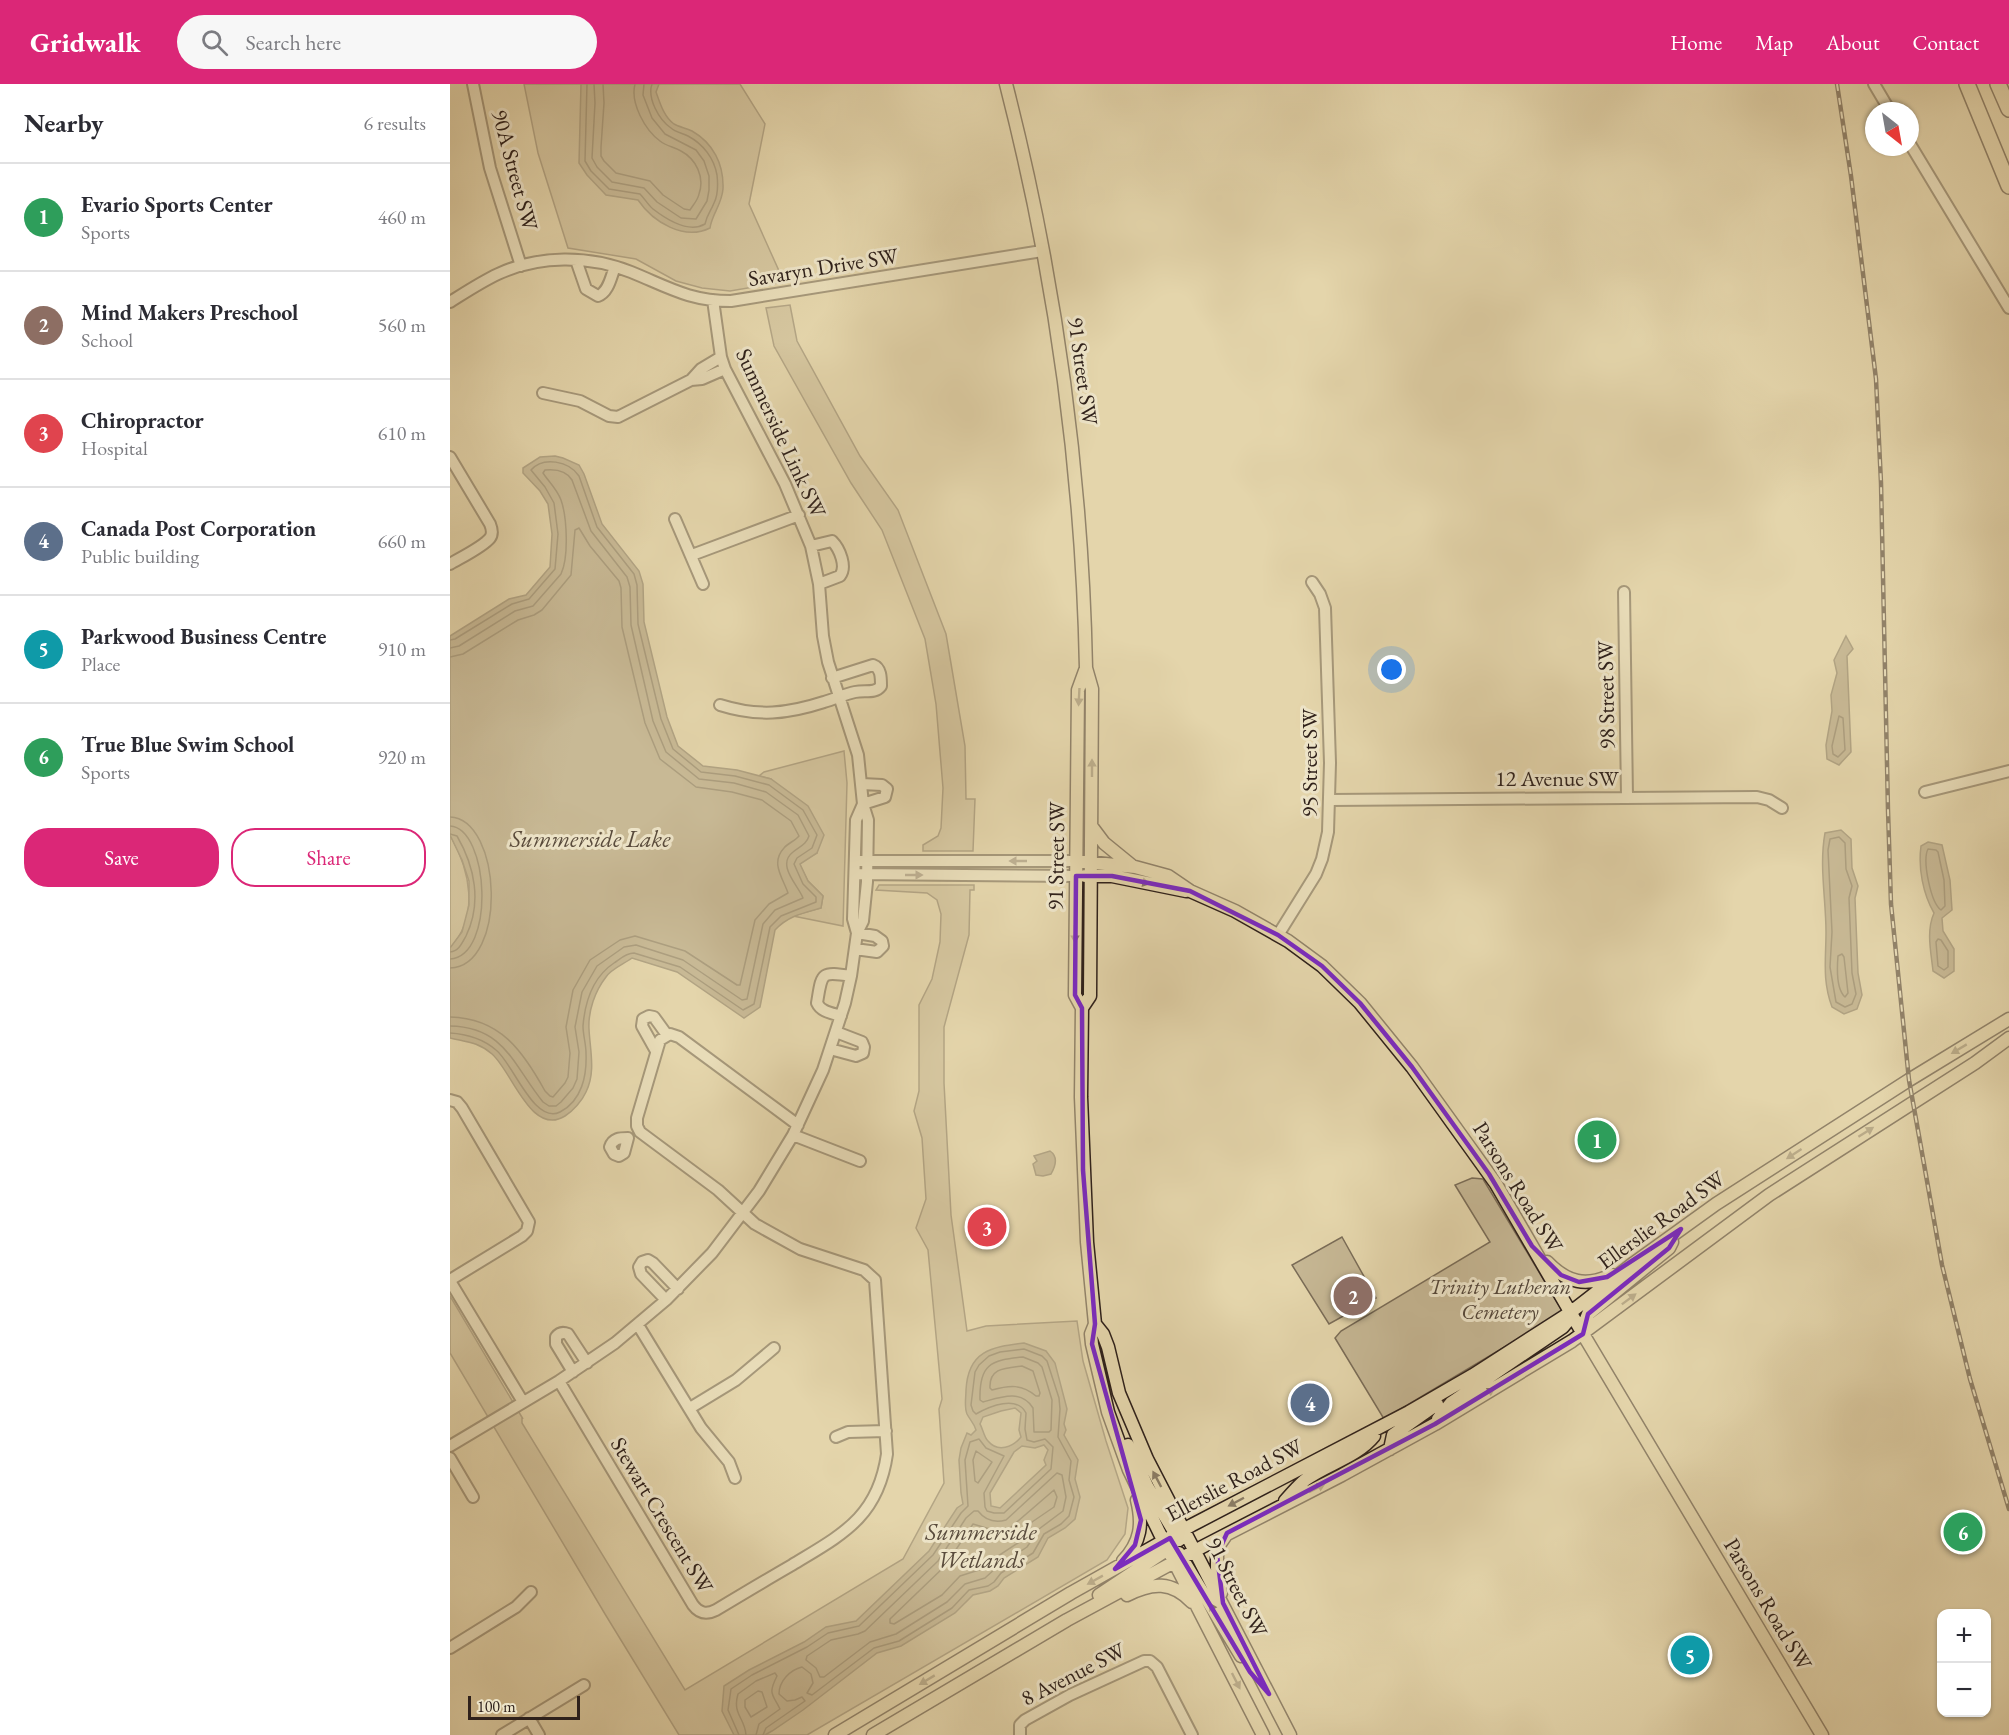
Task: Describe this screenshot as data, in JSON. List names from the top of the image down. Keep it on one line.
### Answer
{"streets":{"main road":["91 Street SW","Parsons Road SW","Ellerslie Road SW"],"street":["90A Street SW","Savaryn Drive SW","Summerside Link SW","98 Street SW","95 Street SW","12 Avenue SW","Stewart Crescent SW","8 Avenue SW"]},"crossings":[["90A Street SW","Savaryn Drive SW"],["Savaryn Drive SW","91 Street SW"],["Savaryn Drive SW","Summerside Link SW"],["91 Street SW","Parsons Road SW"],["91 Street SW","Ellerslie Road SW"],["98 Street SW","12 Avenue SW"],["95 Street SW","12 Avenue SW"],["95 Street SW","Parsons Road SW"],["Parsons Road SW","Ellerslie Road SW"]],"water":["Summerside Lake","Summerside Wetlands"],"parks":["Trinity Lutheran Cemetery"],"scale_bar":"100 m","north":"bottom right","page":{"header":"Gridwalk","search":"Search here","nav":["Home","Map","About","Contact"],"heading":["Nearby","6 results"],"list":[{"mark":"1","name":"Evario Sports Center","note":"Sports","value":"460 m"},{"mark":"2","name":"Mind Makers Preschool","note":"School","value":"560 m"},{"mark":"3","name":"Chiropractor","note":"Hospital","value":"610 m"},{"mark":"4","name":"Canada Post Corporation","note":"Public building","value":"660 m"},{"mark":"5","name":"Parkwood Business Centre","note":"Place","value":"910 m"},{"mark":"6","name":"True Blue Swim School","note":"Sports","value":"920 m"}],"buttons":["Save","Share"],"pins":["1","3","2","4","6","5"],"map_buttons":["+","−"],"scale":"100 m"}}
